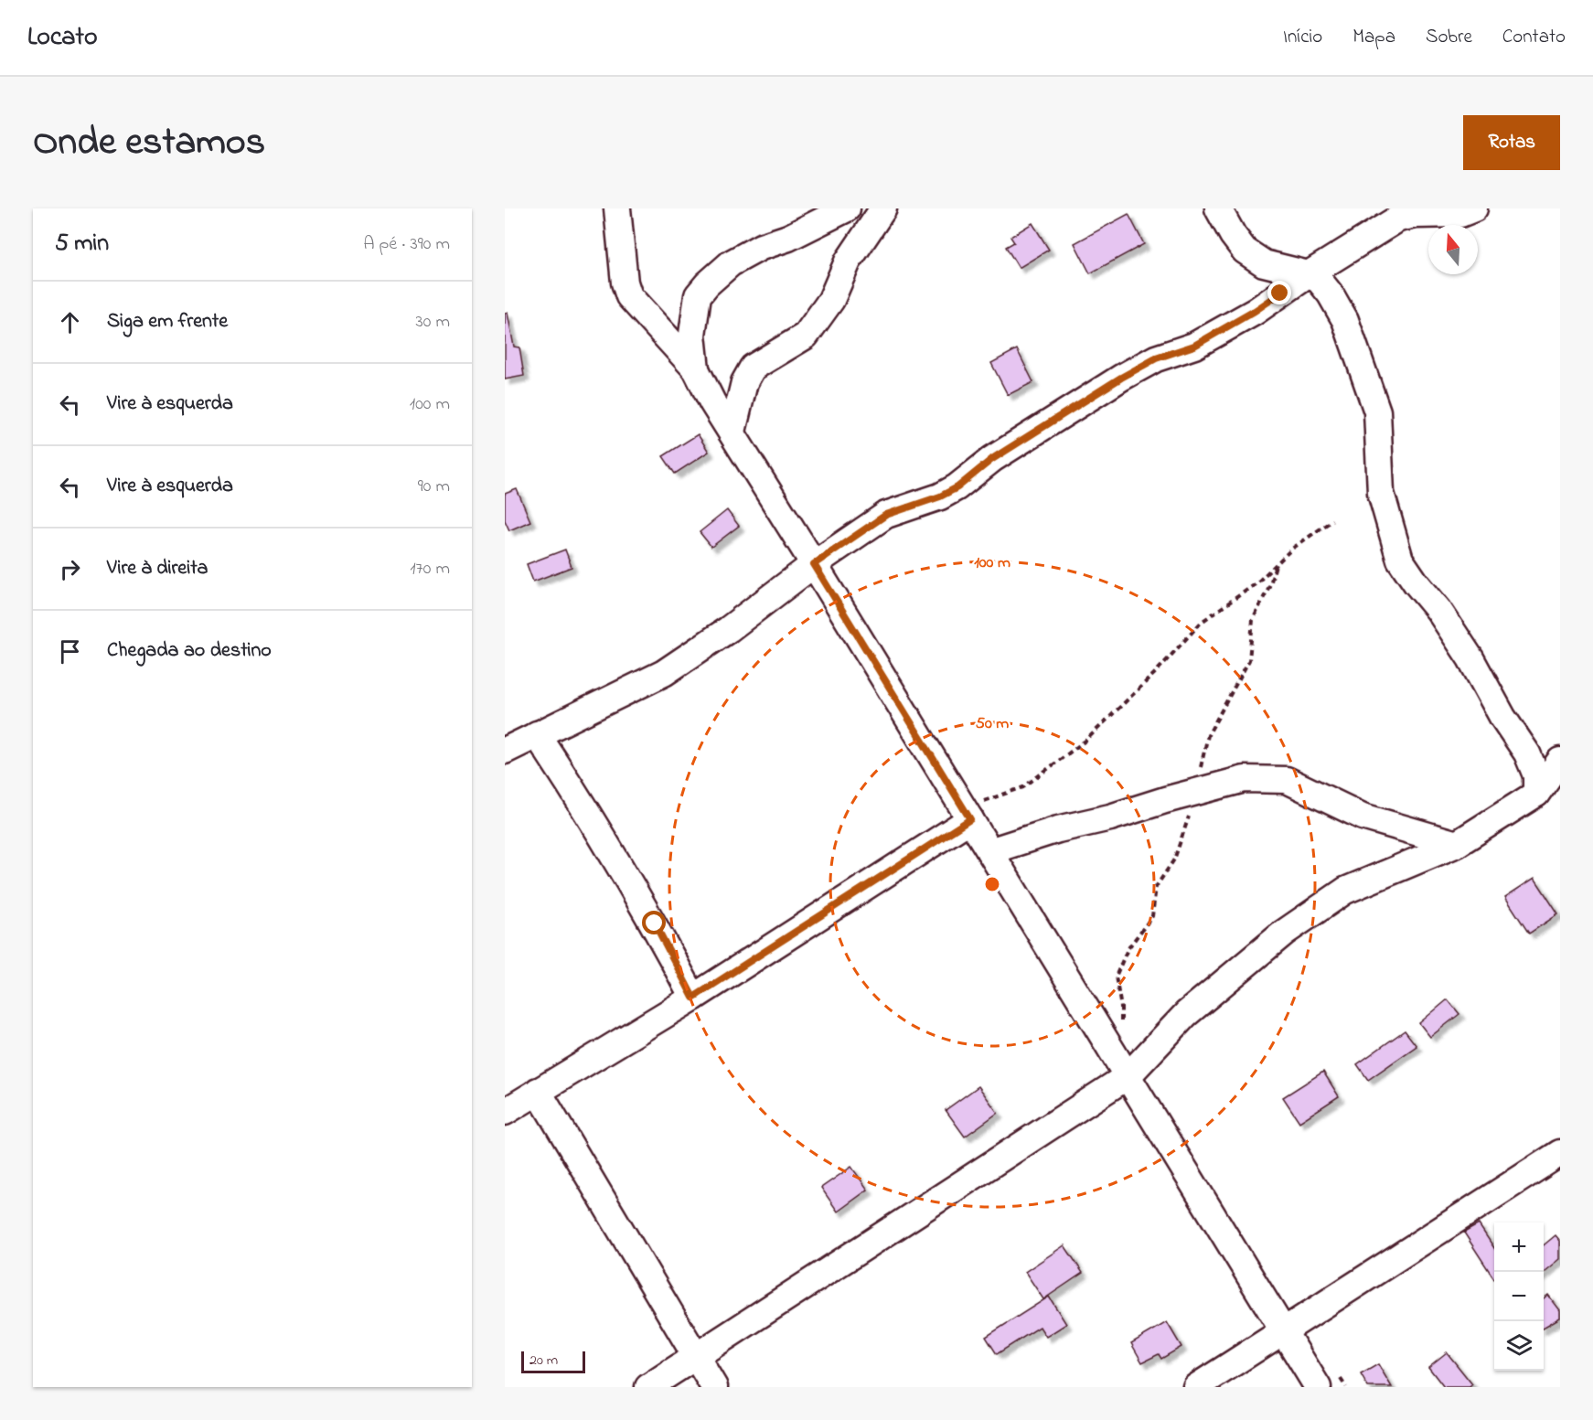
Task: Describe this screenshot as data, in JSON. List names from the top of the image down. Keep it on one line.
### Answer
{"scale_bar":"20 m","north":"top","page":{"header":"Locato","nav":["Início","Mapa","Sobre","Contato"],"title":"Onde estamos","buttons":"Rotas","heading":["5 min","A pé · 390 m"],"list":[["Siga em frente","30 m"],["Vire à esquerda","100 m"],["Vire à esquerda","90 m"],["Vire à direita","170 m"],"Chegada ao destino"],"map_buttons":["+","−"],"scale":"20 m"},"rings":["100 m","50 m"]}
